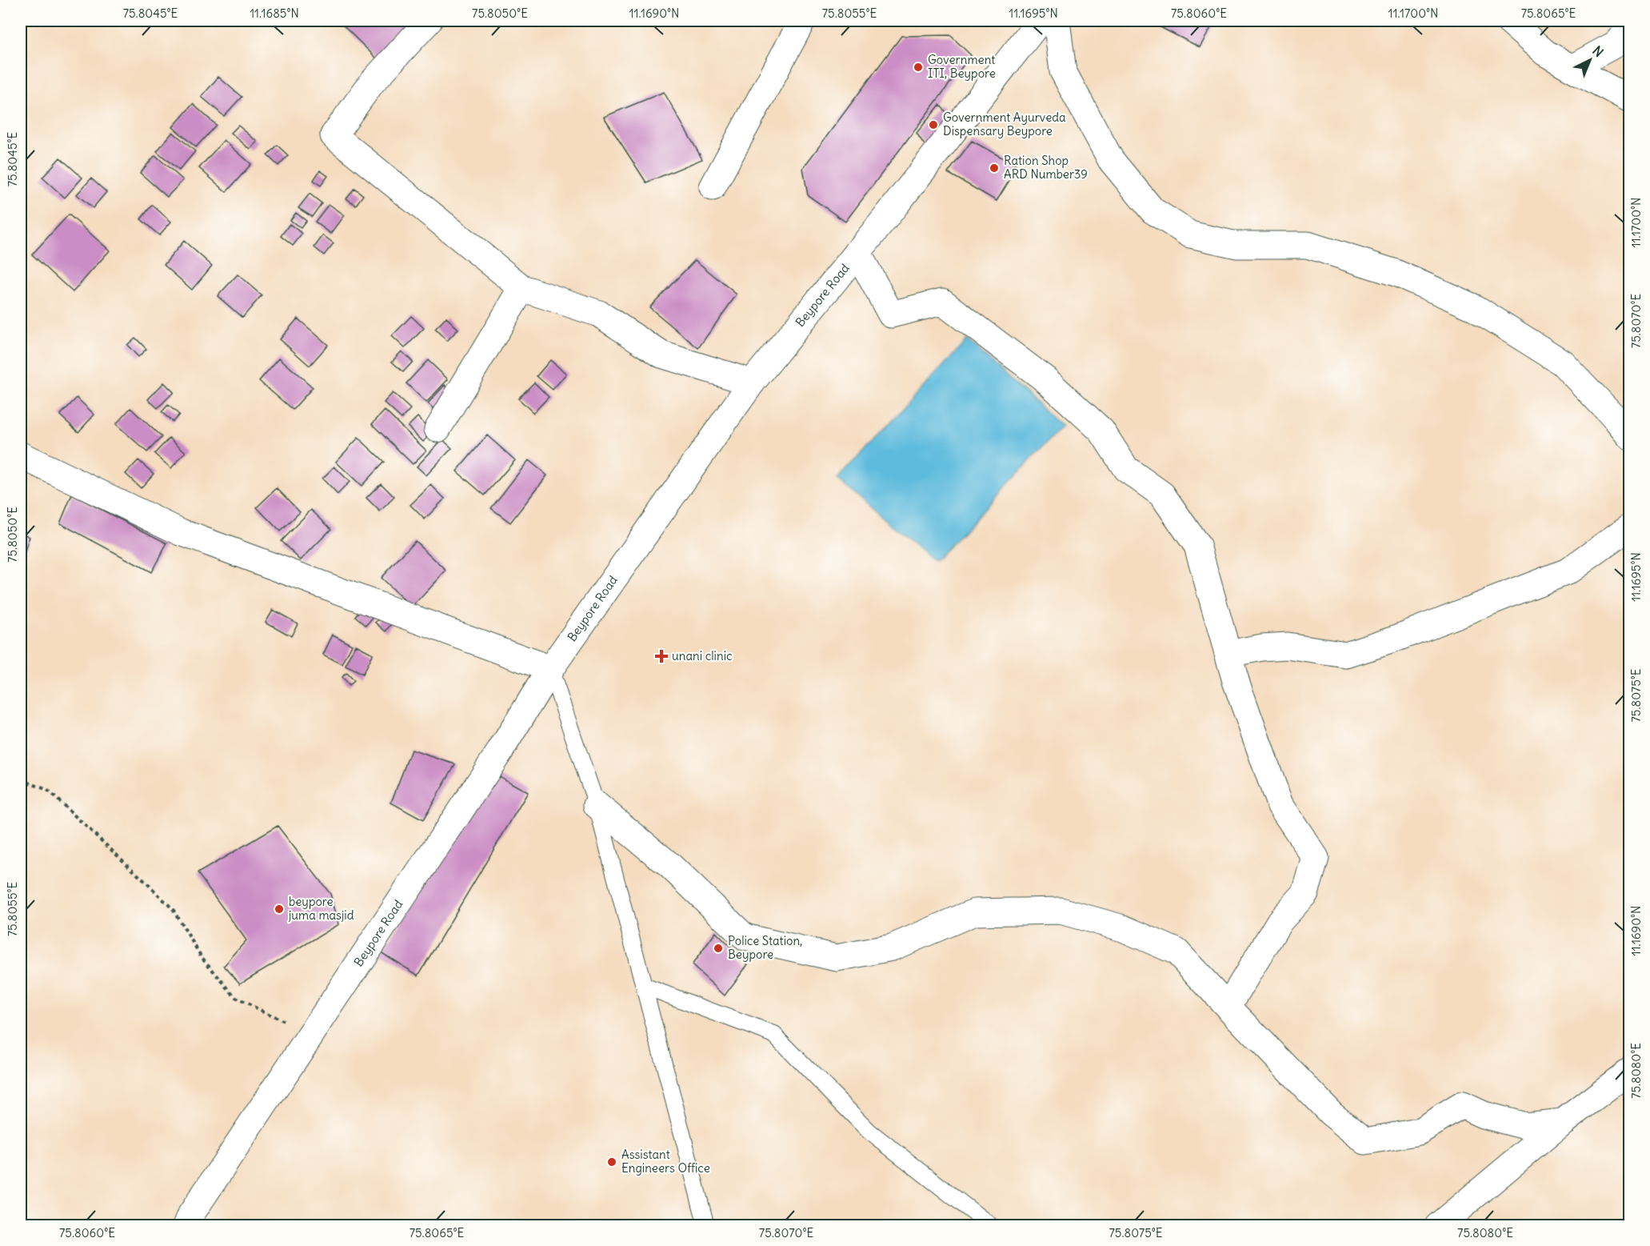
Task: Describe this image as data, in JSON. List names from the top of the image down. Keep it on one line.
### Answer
{"streets":{"street":["Beypore Road"]},"places":{"other":["Government ITI, Beypore","Government Ayurveda Dispensary Beypore","Ration Shop ARD Number39","beypore juma masjid","Police Station, Beypore","Assistant Engineers Office"],"health":["unani clinic"]},"north":"top right","coordinates":["75.8045°E","11.1685°N","75.8050°E","11.1690°N","75.8055°E","11.1695°N","75.8060°E","11.1700°N","75.8065°E","75.8070°E","75.8075°E","75.8080°E"]}
